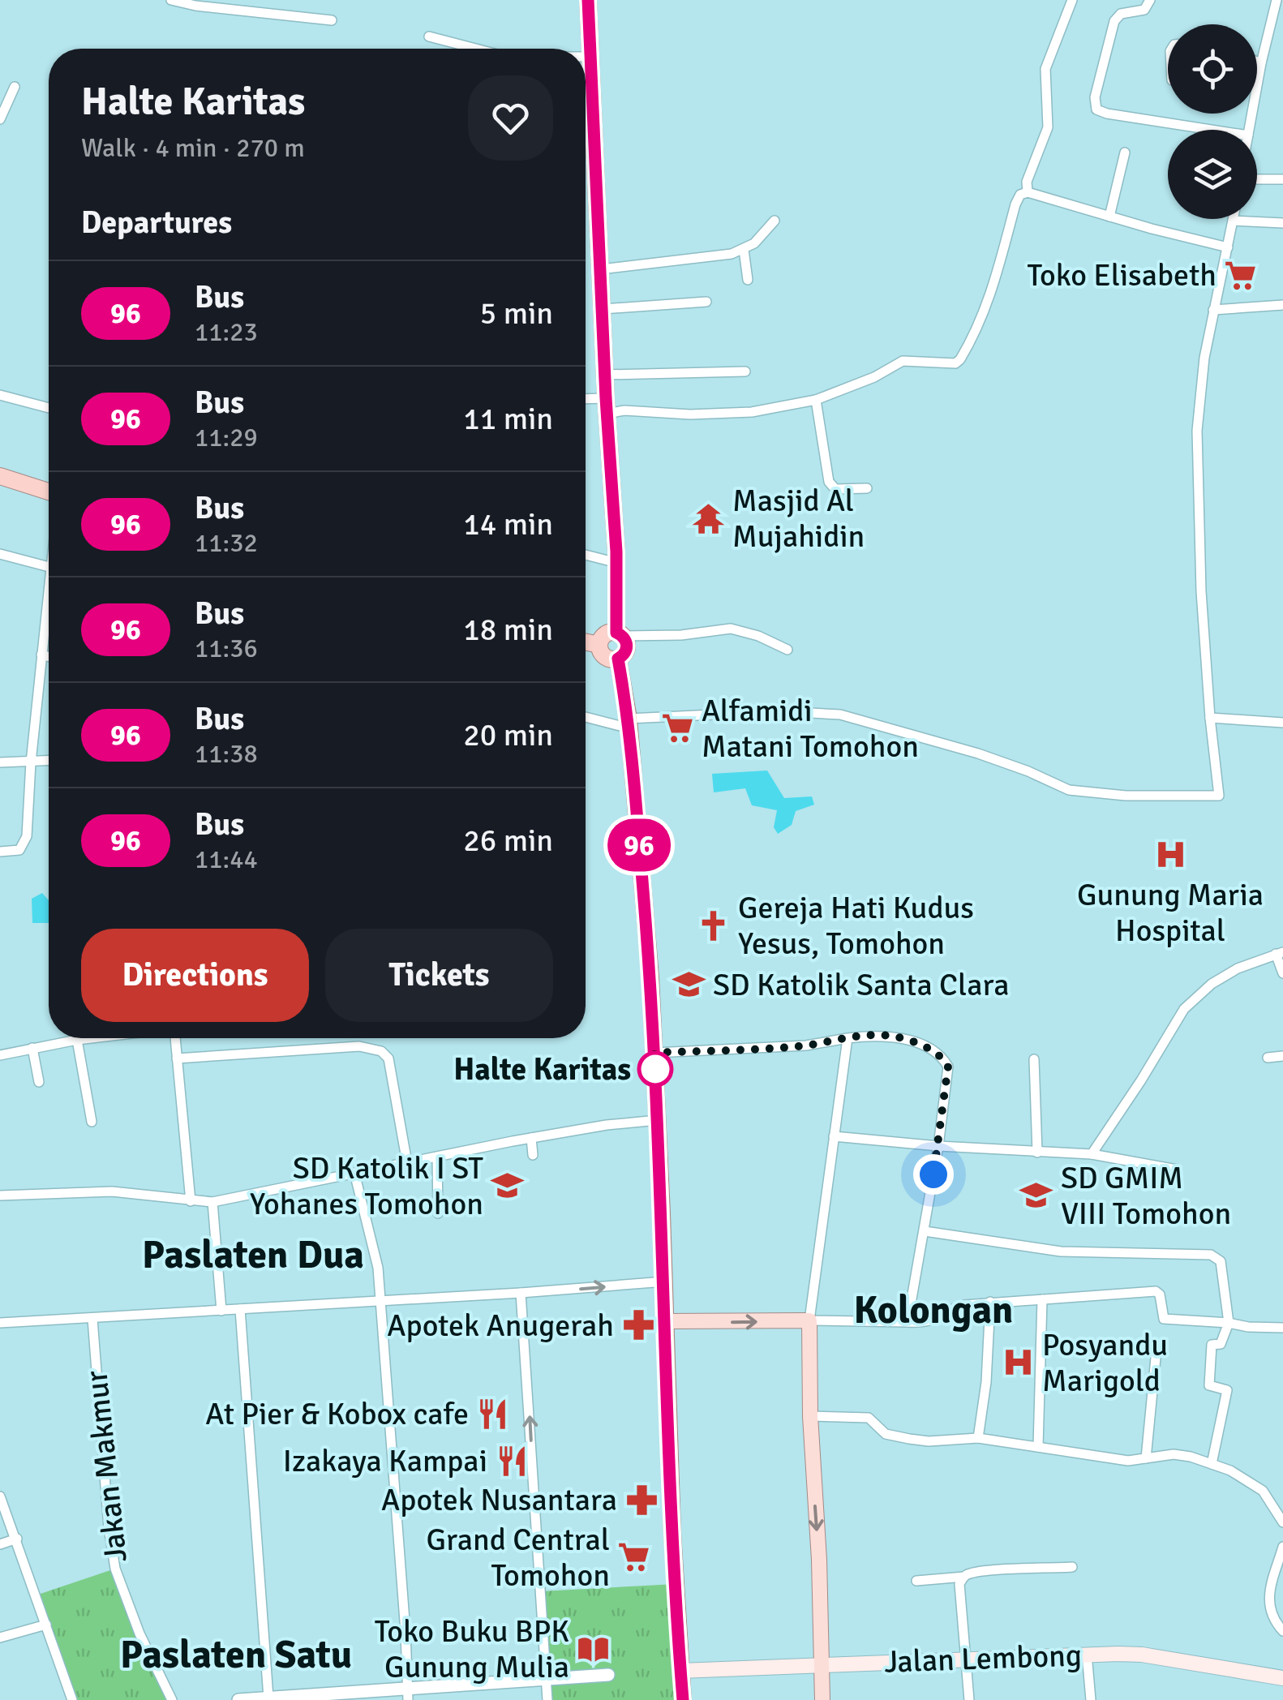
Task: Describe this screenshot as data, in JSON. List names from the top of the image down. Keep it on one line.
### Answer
{"streets":{"main road":["Jalan Lembong"],"street":["Jakan Makmur"]},"districts":["Paslaten Dua","Kolongan","Paslaten Satu"],"places":{"supermarket":["Toko Elisabeth","Alfamidi Matani Tomohon","Grand Central Tomohon"],"temple":["Masjid Al Mujahidin"],"hospital":["Gunung Maria Hospital","Posyandu Marigold"],"church":["Gereja Hati Kudus Yesus, Tomohon"],"school or university":["SD Katolik Santa Clara","SD Katolik I ST Yohanes Tomohon","SD GMIM VIII Tomohon"],"other":["Halte Karitas"],"pharmacy":["Apotek Anugerah","Apotek Nusantara"],"restaurant":["At Pier & Kobox cafe","Izakaya Kampai"],"library":["Toko Buku BPK Gunung Mulia"]},"lines":["bus line 96"],"page":{"on_map":"96","heading":[["Halte Karitas","Walk · 4 min · 270 m"],"Departures"],"list":[{"mark":"96","name":"Bus","note":"11:23","value":"5 min"},{"mark":"96","name":"Bus","note":"11:29","value":"11 min"},{"mark":"96","name":"Bus","note":"11:32","value":"14 min"},{"mark":"96","name":"Bus","note":"11:36","value":"18 min"},{"mark":"96","name":"Bus","note":"11:38","value":"20 min"},{"mark":"96","name":"Bus","note":"11:44","value":"26 min"}],"buttons":["Directions","Tickets"]}}
